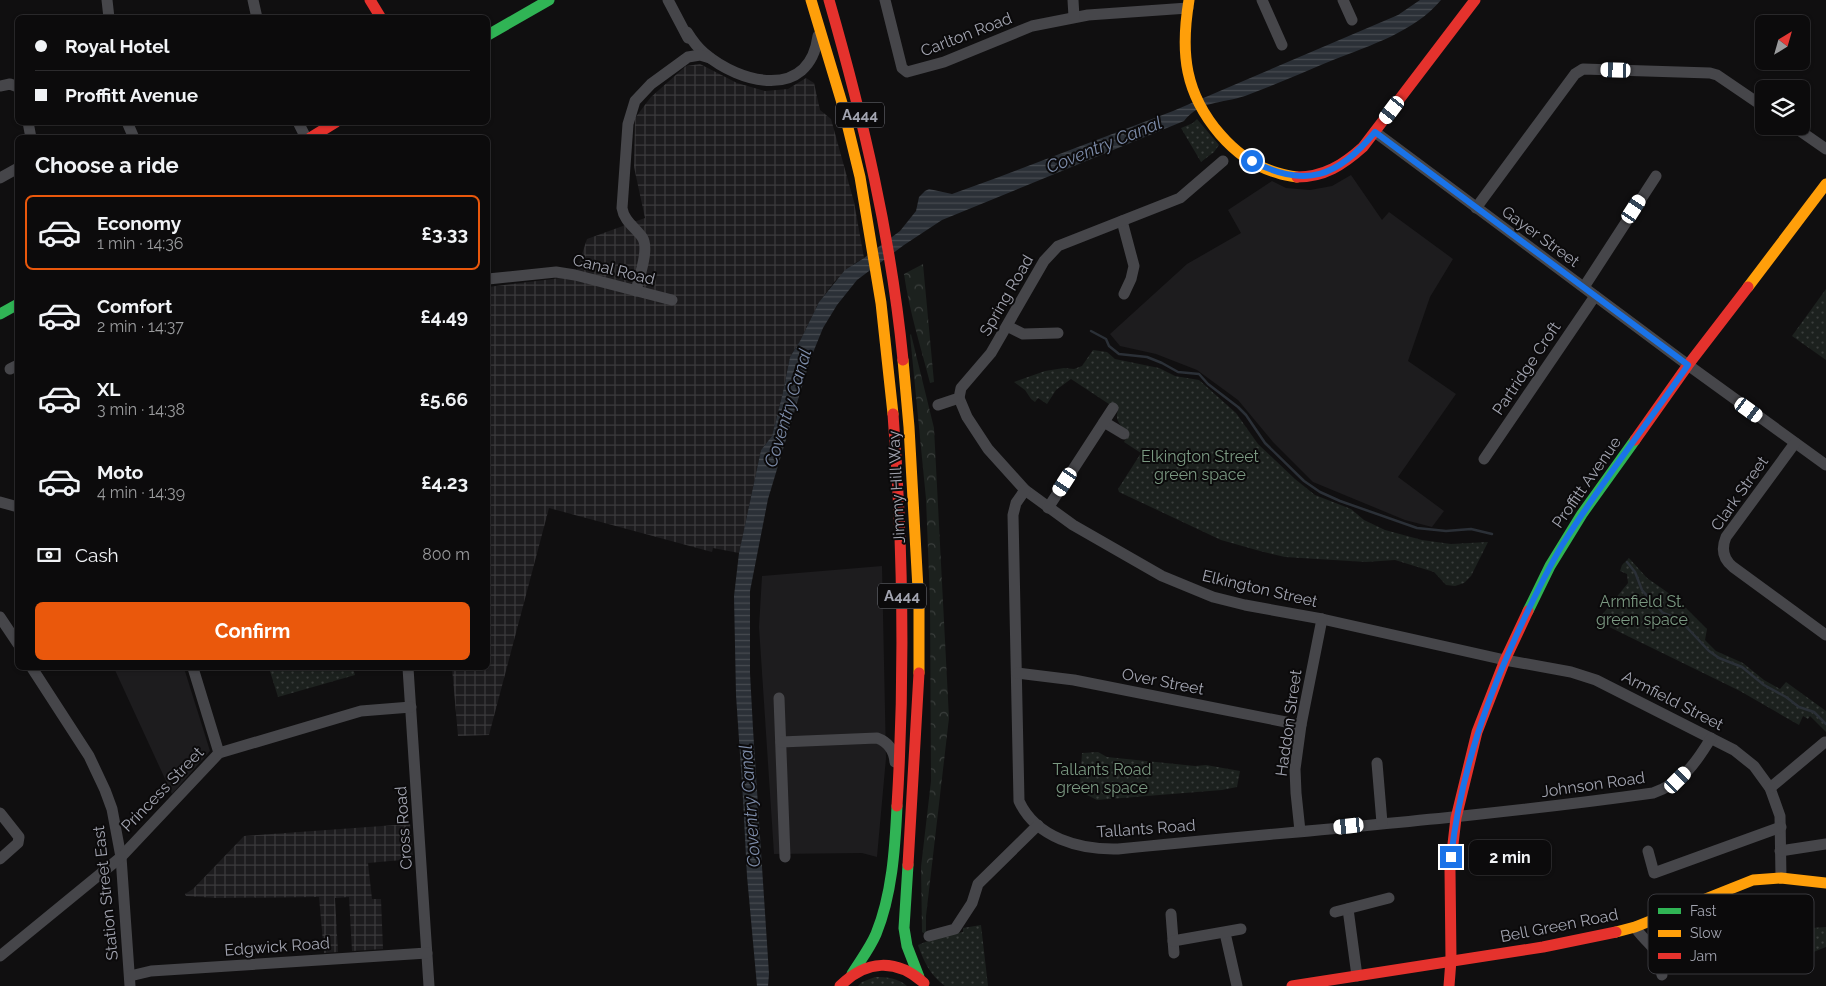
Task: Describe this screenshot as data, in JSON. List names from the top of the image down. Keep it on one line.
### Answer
{"streets":{"main road":["A444","Proffitt Avenue","Jimmy Hill Way","Bell Green Road"],"street":["Carlton Road","Gayer Street","Canal Road","Spring Road","Partridge Croft","Clark Street","Elkington Street","Over Street","Armfield Street","Haddon Street","Johnson Road","Princess Street","Cross Road","Tallants Road","Station Street East","Edgwick Road"]},"crossings":[["Gayer Street","Partridge Croft"],["Gayer Street","Proffitt Avenue"],["Gayer Street","Clark Street"],["Spring Road","Elkington Street"],["Proffitt Avenue","Elkington Street"],["Proffitt Avenue","Armfield Street"],["Proffitt Avenue","Johnson Road"],["Proffitt Avenue","Tallants Road"],["Proffitt Avenue","Bell Green Road"],["Elkington Street","Armfield Street"],["Elkington Street","Haddon Street"],["Elkington Street","Tallants Road"],["Over Street","Haddon Street"],["Over Street","Tallants Road"],["Armfield Street","Johnson Road"],["Armfield Street","Bell Green Road"],["Haddon Street","Tallants Road"],["Johnson Road","Tallants Road"],["Princess Street","Cross Road"],["Princess Street","Station Street East"],["Cross Road","Edgwick Road"],["Station Street East","Edgwick Road"]],"water":["Coventry Canal"],"parks":["Elkington Street green space","Armfield St. green space","Tallants Road green space"],"legend":["Fast","Slow","Jam"],"north":"top right","page":{"banner":["Royal Hotel","Proffitt Avenue"],"heading":"Choose a ride","list":[{"name":"Economy","note":"1 min · 14:36","value":"£3.33"},{"name":"Comfort","note":"2 min · 14:37","value":"£4.49"},{"name":"XL","note":"3 min · 14:38","value":"£5.66"},{"name":"Moto","note":"4 min · 14:39","value":"£4.23"}],"pay":["Cash","800 m"],"buttons":"Confirm","bubble":"2 min"}}
